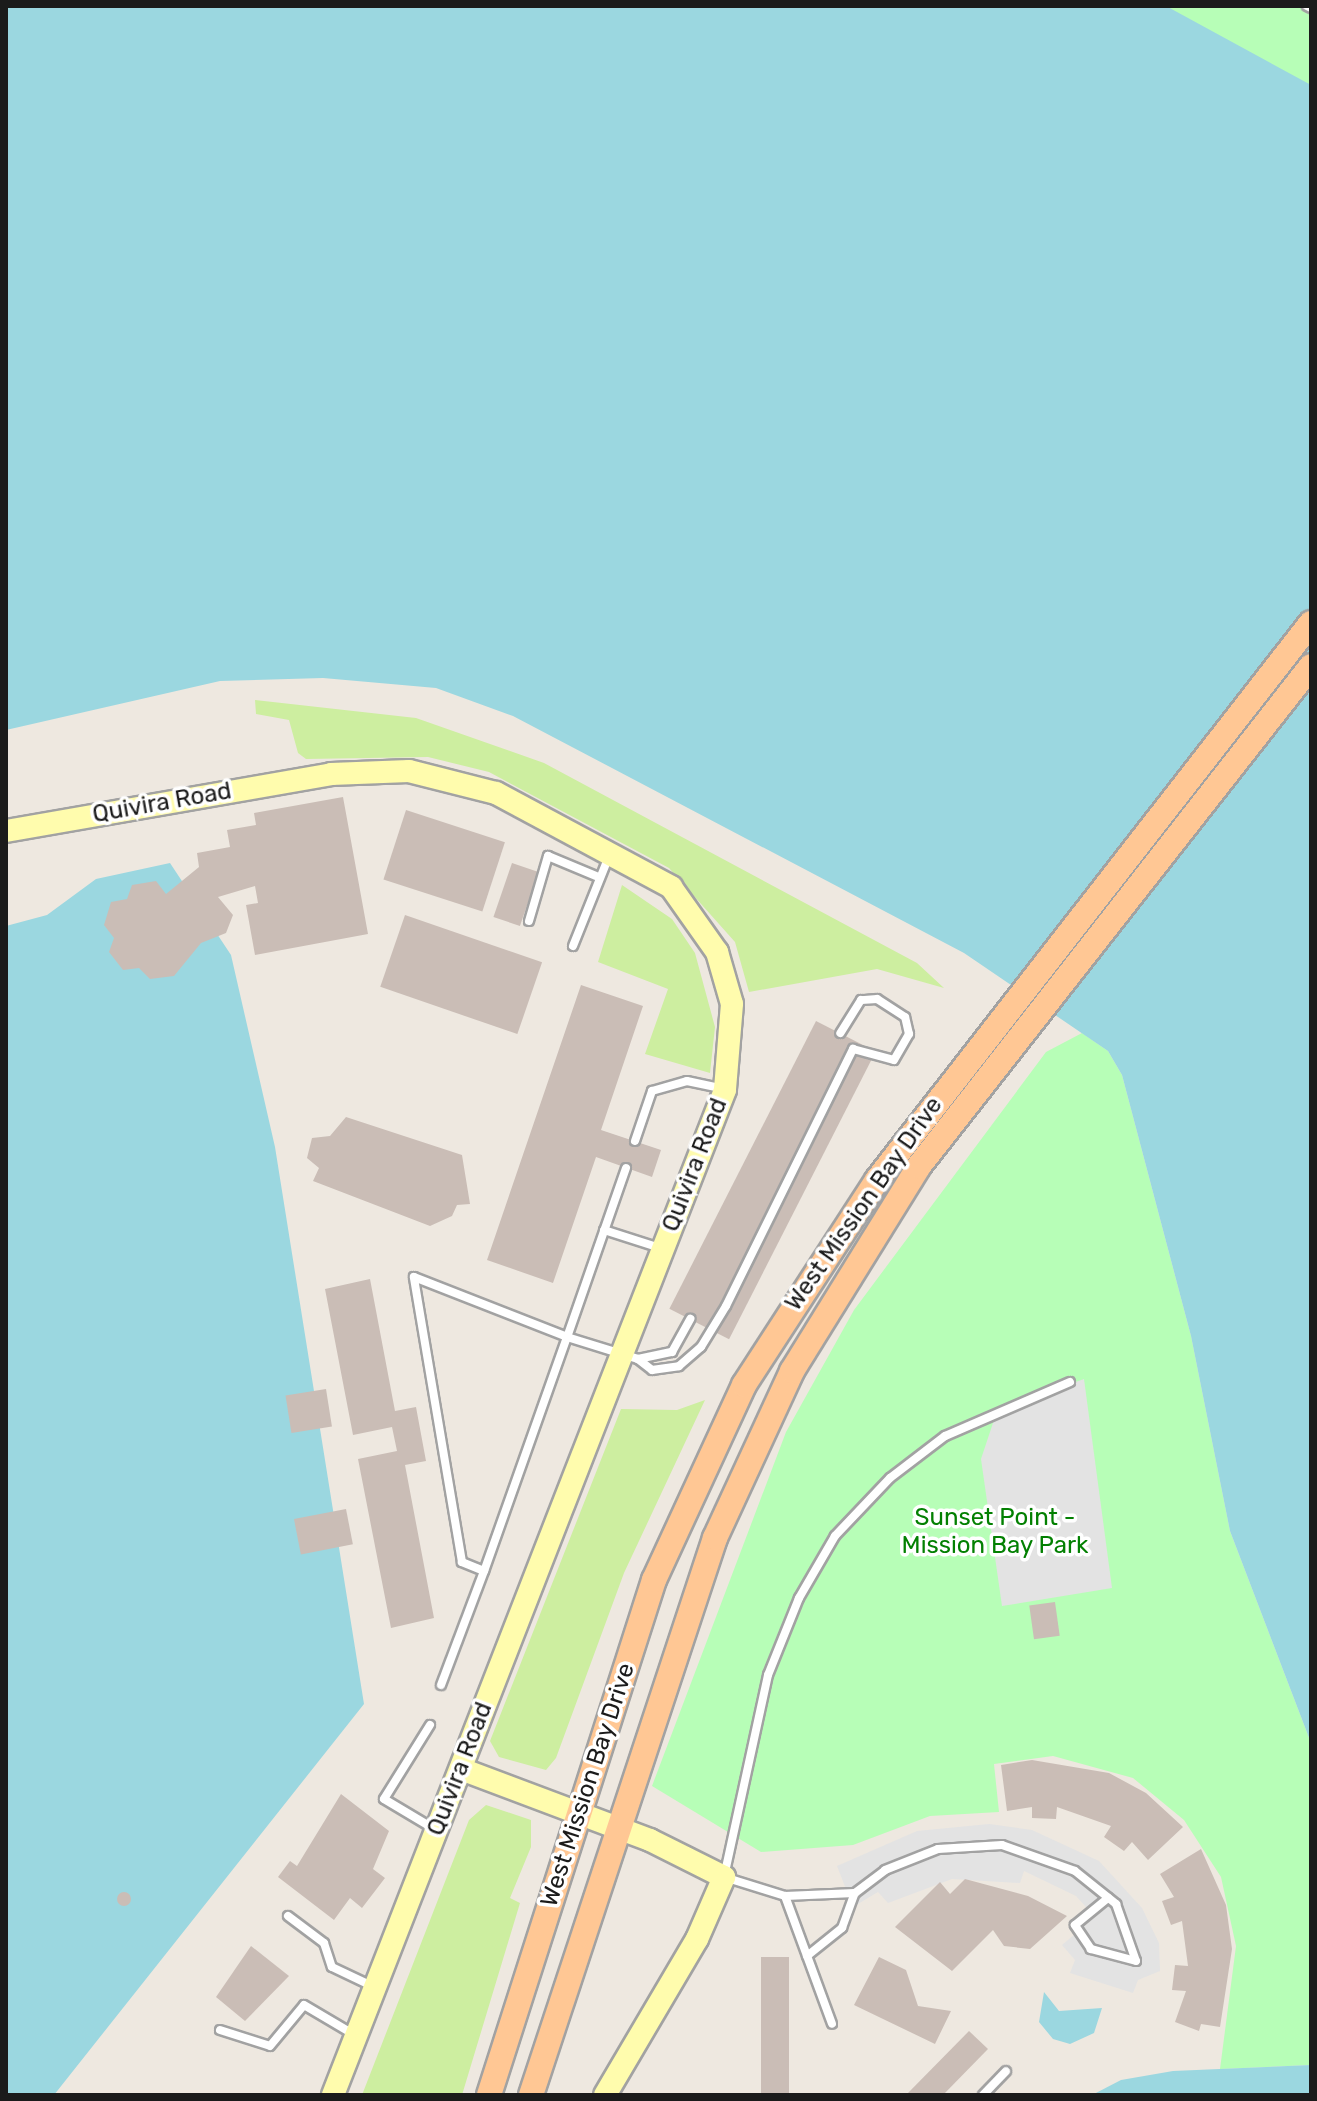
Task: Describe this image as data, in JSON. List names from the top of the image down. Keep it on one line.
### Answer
{"streets":{"main road":["West Mission Bay Drive"],"street":["Quivira Road"]},"parks":["Sunset Point - Mission Bay Park"]}
